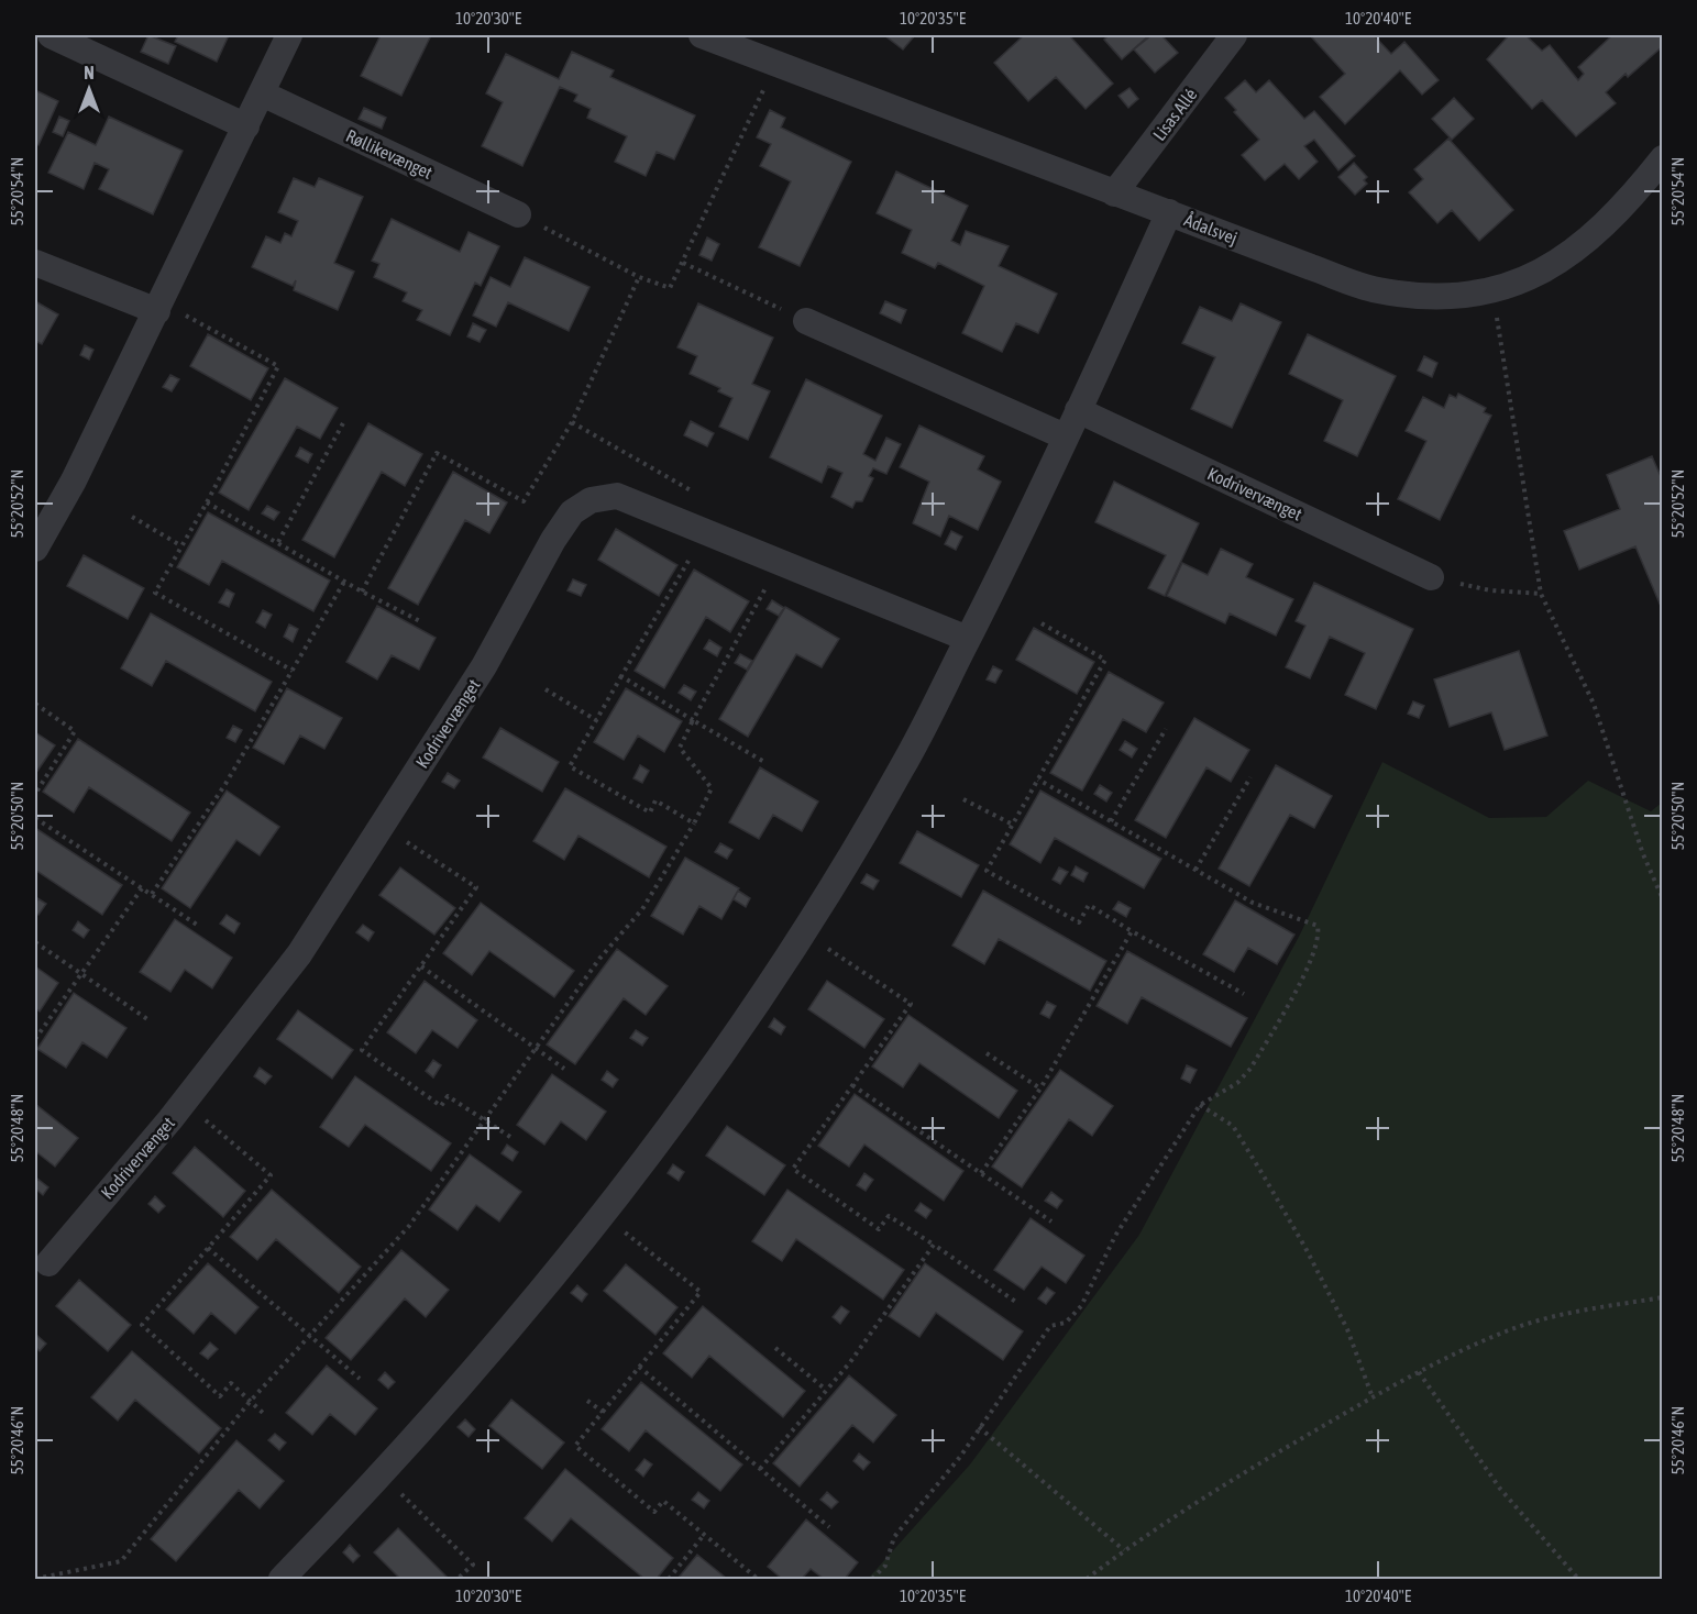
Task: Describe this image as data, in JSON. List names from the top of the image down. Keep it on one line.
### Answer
{"streets":{"street":["Lisas Allé","Røllikevænget","Ådalsvej","Kodrivervænget"]},"crossings":[["Lisas Allé","Ådalsvej"]],"north":"top","coordinates":["10°20'30\"E","10°20'35\"E","10°20'40\"E","55°20'54\"N","55°20'52\"N","55°20'50\"N","55°20'48\"N","55°20'46\"N"]}
